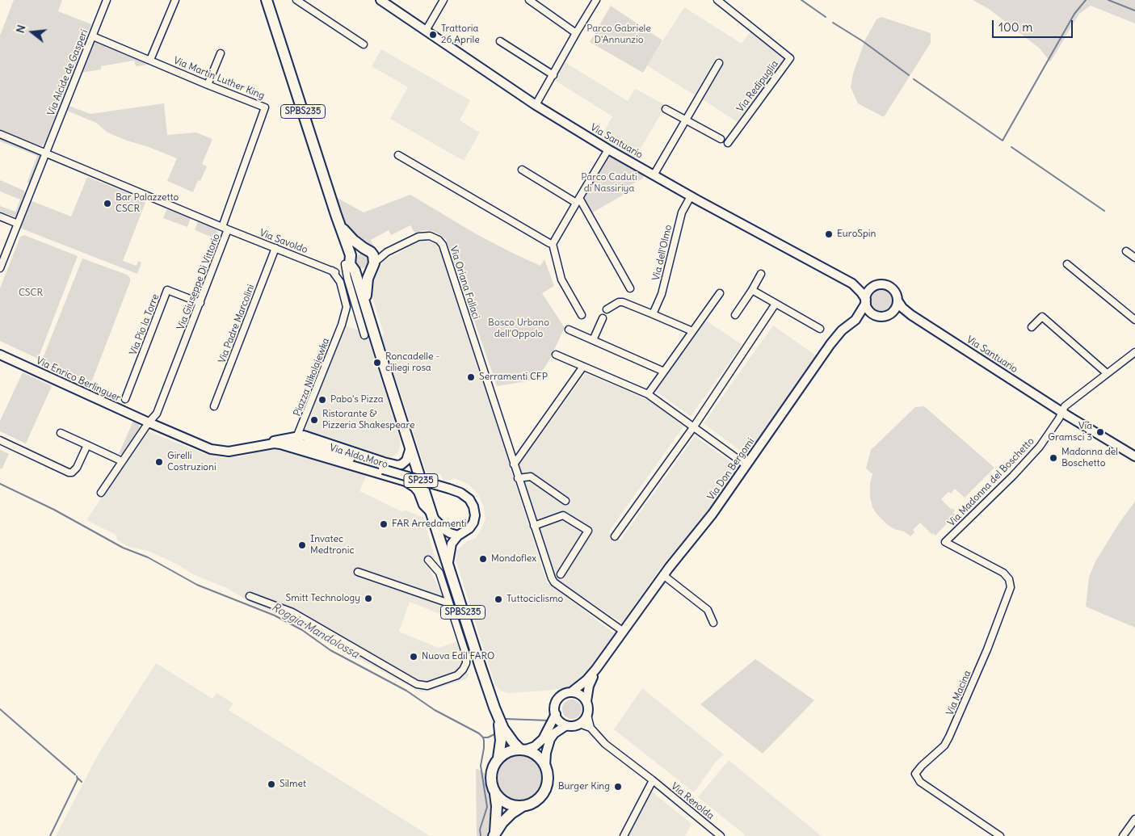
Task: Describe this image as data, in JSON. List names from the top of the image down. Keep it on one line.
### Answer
{"streets":{"main road":["SPBS235","SP235"],"street":["Via Alcide de Gasperi","Via Martin Luther King","Via Redipuglia","Via Santuario","Via Savoldo","Via dell'Olmo","Via Giuseppe Di Vittorio","Via Oriana Fallaci","Via Padre Marcolini","Via Pio la Torre","Piazza Nikolajewka","Via Enrico Berlinguer","Via Aldo Moro","Via Don Bergomi","Via Madonna del Boschetto","Via Macina","Via Renolda"]},"crossings":[["Via Alcide de Gasperi","Via Martin Luther King"],["Via Alcide de Gasperi","Via Giuseppe Di Vittorio"],["Via Martin Luther King","Via Savoldo"],["Via Martin Luther King","Via Giuseppe Di Vittorio"],["SPBS235","Via Oriana Fallaci"],["SPBS235","Via Aldo Moro"],["SPBS235","SP235"],["Via Santuario","Via dell'Olmo"],["Via Santuario","Via Don Bergomi"],["Via Santuario","Via Madonna del Boschetto"],["Via Savoldo","Via Giuseppe Di Vittorio"],["Via Savoldo","Via Padre Marcolini"],["Via Savoldo","Piazza Nikolajewka"],["Via Giuseppe Di Vittorio","Via Pio la Torre"],["Via Giuseppe Di Vittorio","Via Enrico Berlinguer"],["Via Giuseppe Di Vittorio","Via Aldo Moro"],["Piazza Nikolajewka","Via Aldo Moro"],["Via Enrico Berlinguer","Via Aldo Moro"],["Via Aldo Moro","SP235"],["Via Don Bergomi","Via Renolda"],["Via Madonna del Boschetto","Via Macina"]],"water":["Roggia Mandolossa"],"parks":["Parco Gabriele D'Annunzio","Parco Caduti di Nassiriya","CSCR","Bosco Urbano dell'Oppolo"],"places":["Trattoria 26 Aprile","Bar Palazzetto CSCR","EuroSpin","Roncadelle - ciliegi rosa","Serramenti CFP","Pabo's Pizza","Ristorante & Pizzeria Shakespeare","Via Gramsci 3","Madonna del Boschetto","Girelli Costruzioni","FAR Arredamenti","Invatec Medtronic","Mondoflex","Smitt Technology","Tuttociclismo","Nuova Edil FARO","Silmet","Burger King"],"scale_bar":"100 m","north":"left"}
